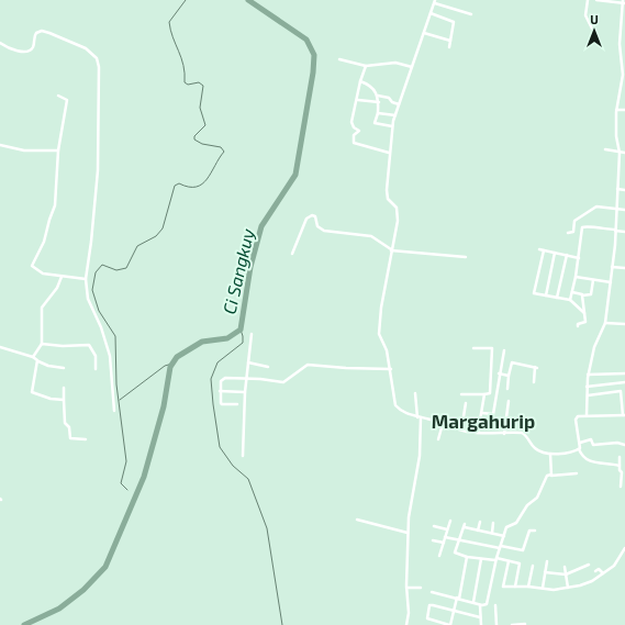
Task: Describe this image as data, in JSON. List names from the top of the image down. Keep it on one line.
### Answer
{"districts":["Margahurip"],"water":["Ci Sangkuy"],"north":"top"}
